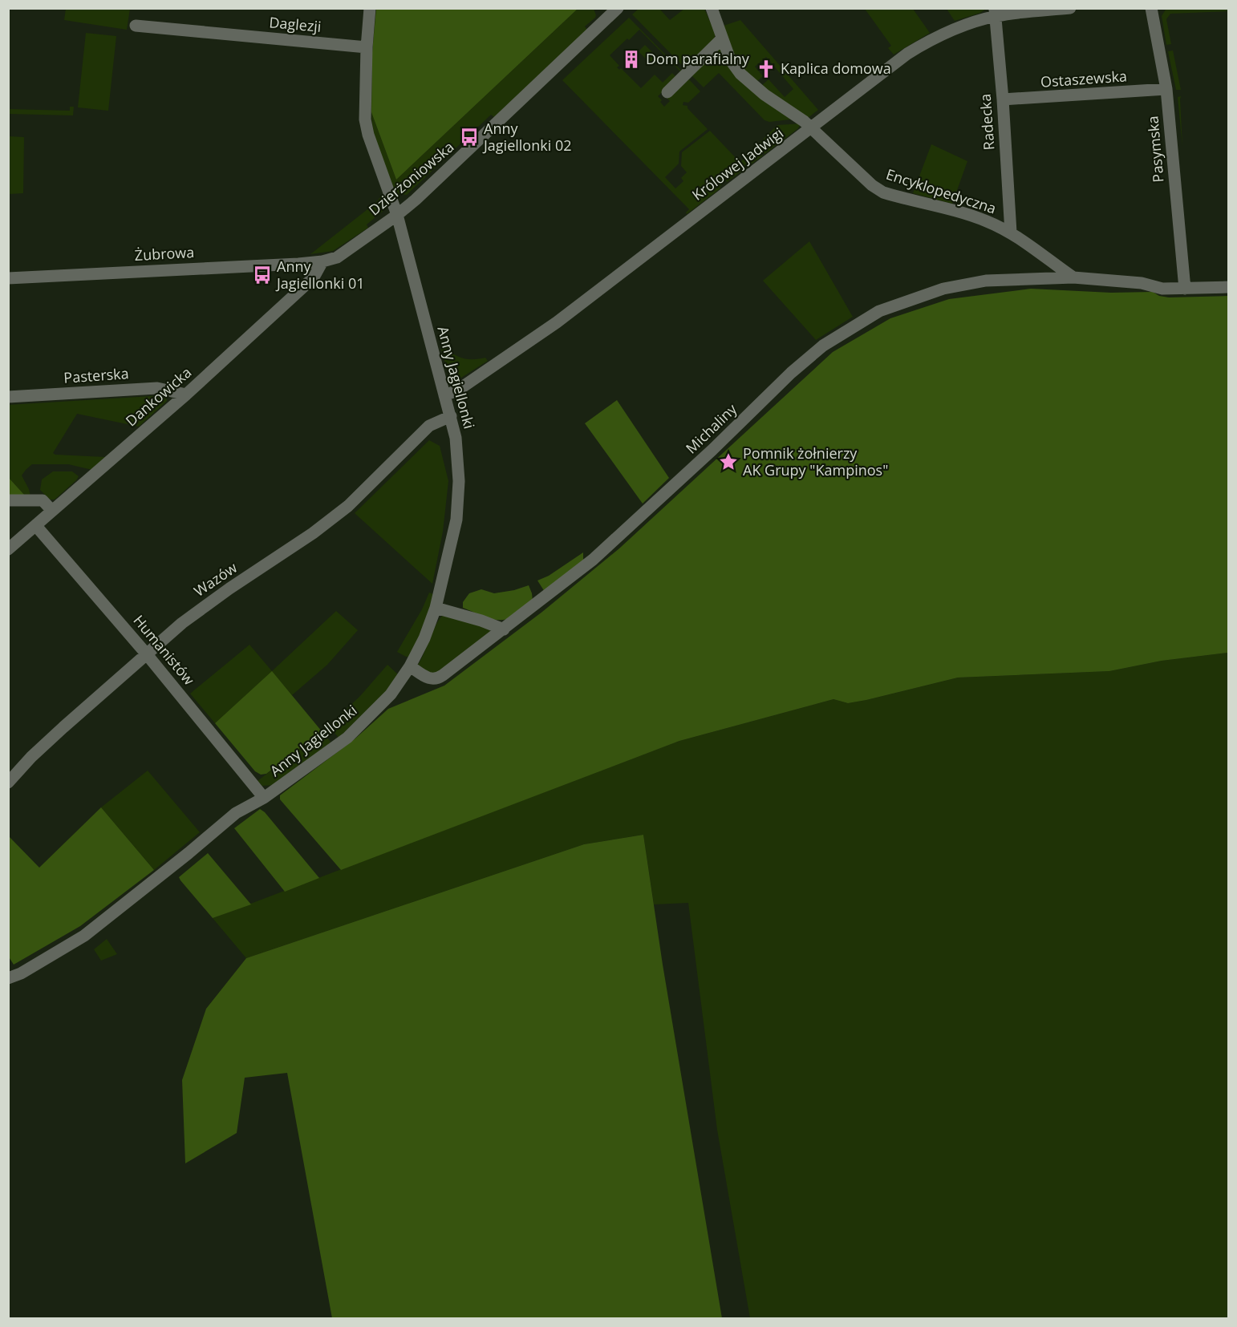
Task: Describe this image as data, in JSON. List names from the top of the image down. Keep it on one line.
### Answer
{"streets":{"street":["Daglezji","Ostaszewska","Radecka","Pasymska","Królowej Jadwigi","Dzierżoniowska","Encyklopedyczna","Żubrowa","Pasterska","Anny Jagiellonki","Dankowicka","Michaliny","Wazów","Humanistów"]},"crossings":[["Daglezji","Anny Jagiellonki"],["Ostaszewska","Radecka"],["Ostaszewska","Pasymska"],["Radecka","Królowej Jadwigi"],["Radecka","Encyklopedyczna"],["Królowej Jadwigi","Encyklopedyczna"],["Królowej Jadwigi","Anny Jagiellonki"],["Dzierżoniowska","Żubrowa"],["Dzierżoniowska","Anny Jagiellonki"],["Dzierżoniowska","Dankowicka"],["Encyklopedyczna","Michaliny"],["Żubrowa","Dankowicka"],["Pasterska","Dankowicka"],["Anny Jagiellonki","Michaliny"],["Anny Jagiellonki","Wazów"],["Anny Jagiellonki","Humanistów"],["Dankowicka","Humanistów"],["Wazów","Humanistów"]],"places":{"building":["Dom parafialny"],"church":["Kaplica domowa"],"bus stop":["Anny Jagiellonki 02","Anny Jagiellonki 01"],"place":["Pomnik żołnierzy AK Grupy \"Kampinos\""]}}
